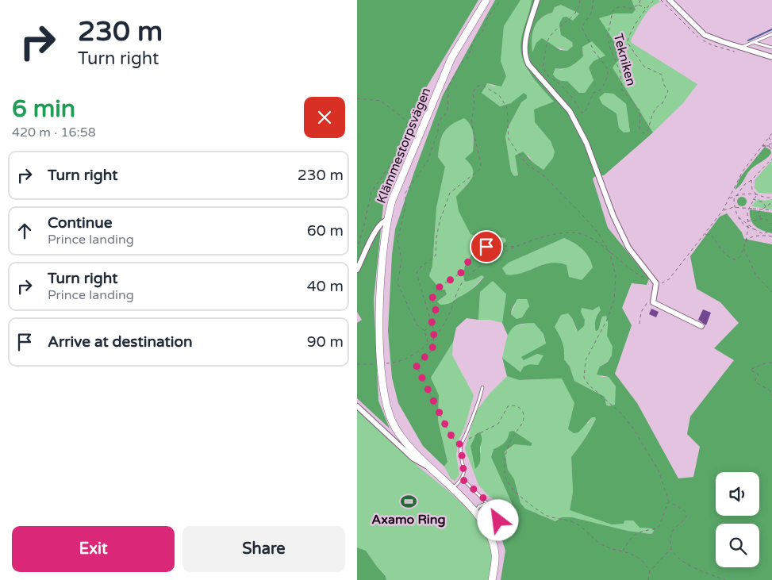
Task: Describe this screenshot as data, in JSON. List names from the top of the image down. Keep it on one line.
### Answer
{"streets":{"street":["Klämmestorpsvägen"],"path":["Tekniken"]},"places":{"sports":["Axamo Ring"]},"page":{"turn":["230 m","Turn right"],"heading":["6 min","420 m · 16:58"],"list":[{"name":"Turn right","value":"230 m"},{"name":"Continue","note":"Prince landing","value":"60 m"},{"name":"Turn right","note":"Prince landing","value":"40 m"},{"name":"Arrive at destination","value":"90 m"}],"buttons":["Exit","Share"]}}
